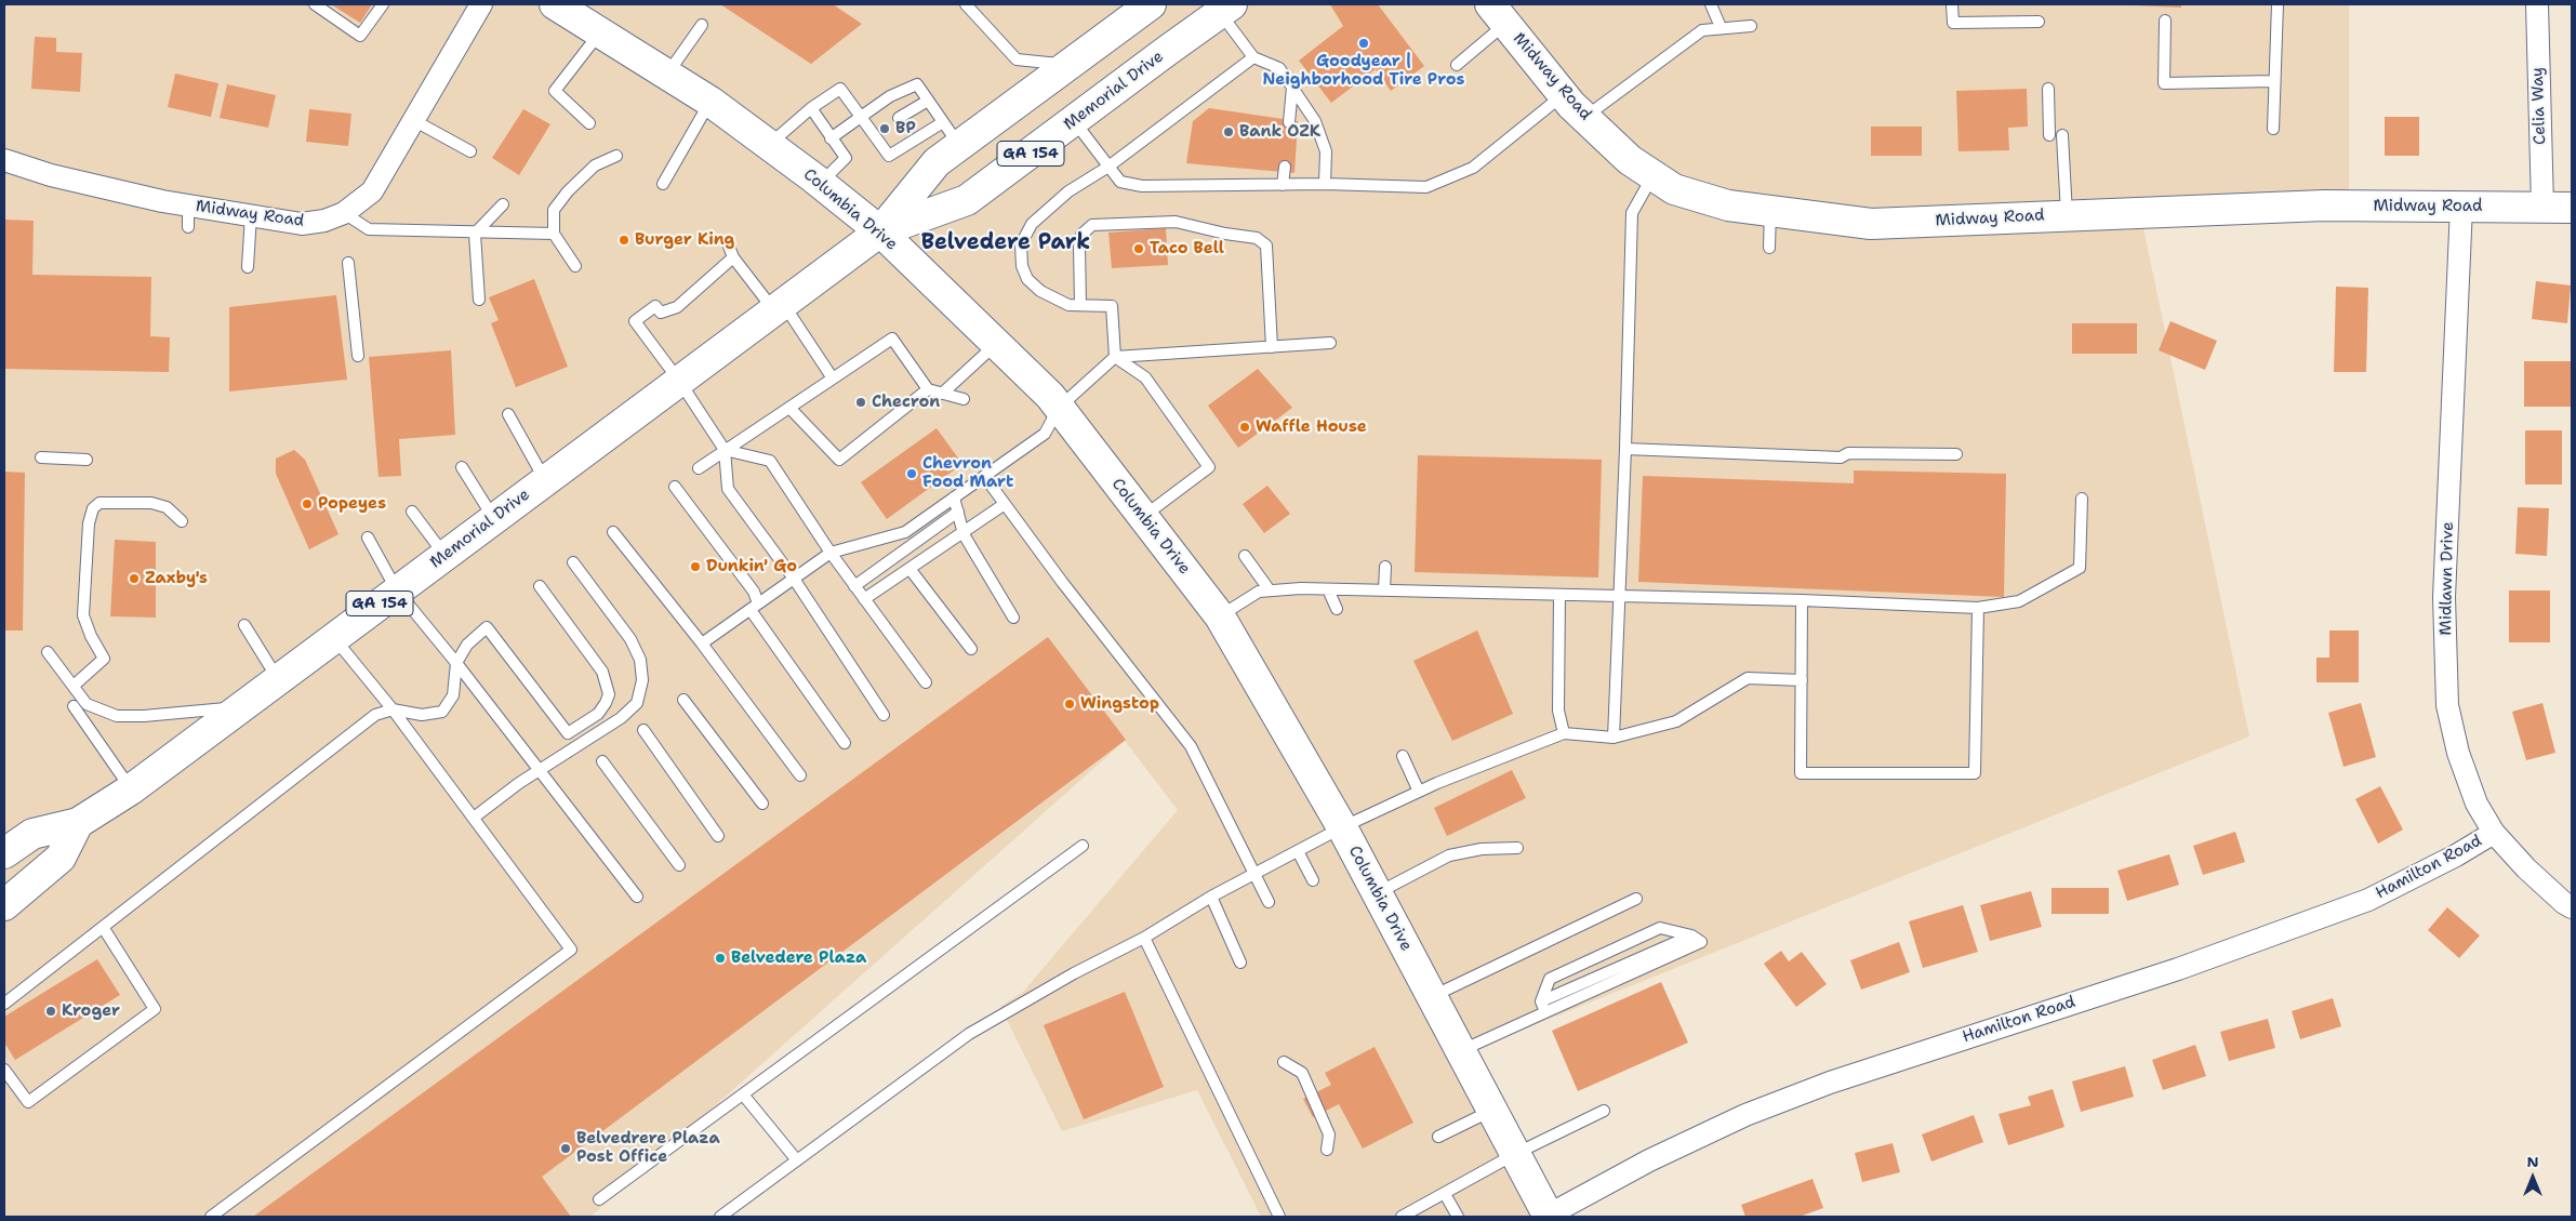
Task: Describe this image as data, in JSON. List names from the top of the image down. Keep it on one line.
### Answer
{"streets":{"main road":["Midway Road","Memorial Drive","GA 154","Columbia Drive"],"street":["Celia Way","Midlawn Drive","Hamilton Road"]},"crossings":[["Midway Road","Celia Way"],["Midway Road","Midlawn Drive"],["Memorial Drive","Columbia Drive"],["Columbia Drive","Hamilton Road"],["Midlawn Drive","Hamilton Road"]],"districts":["Belvedere Park"],"places":["Goodyear | Neighborhood Tire Pros","BP","Bank OZK","Burger King","Taco Bell","Checron","Waffle House","Chevron Food Mart","Popeyes","Dunkin' Go","Zaxby's","Wingstop","Belvedere Plaza","Kroger","Belvedrere Plaza Post Office"],"north":"top"}
